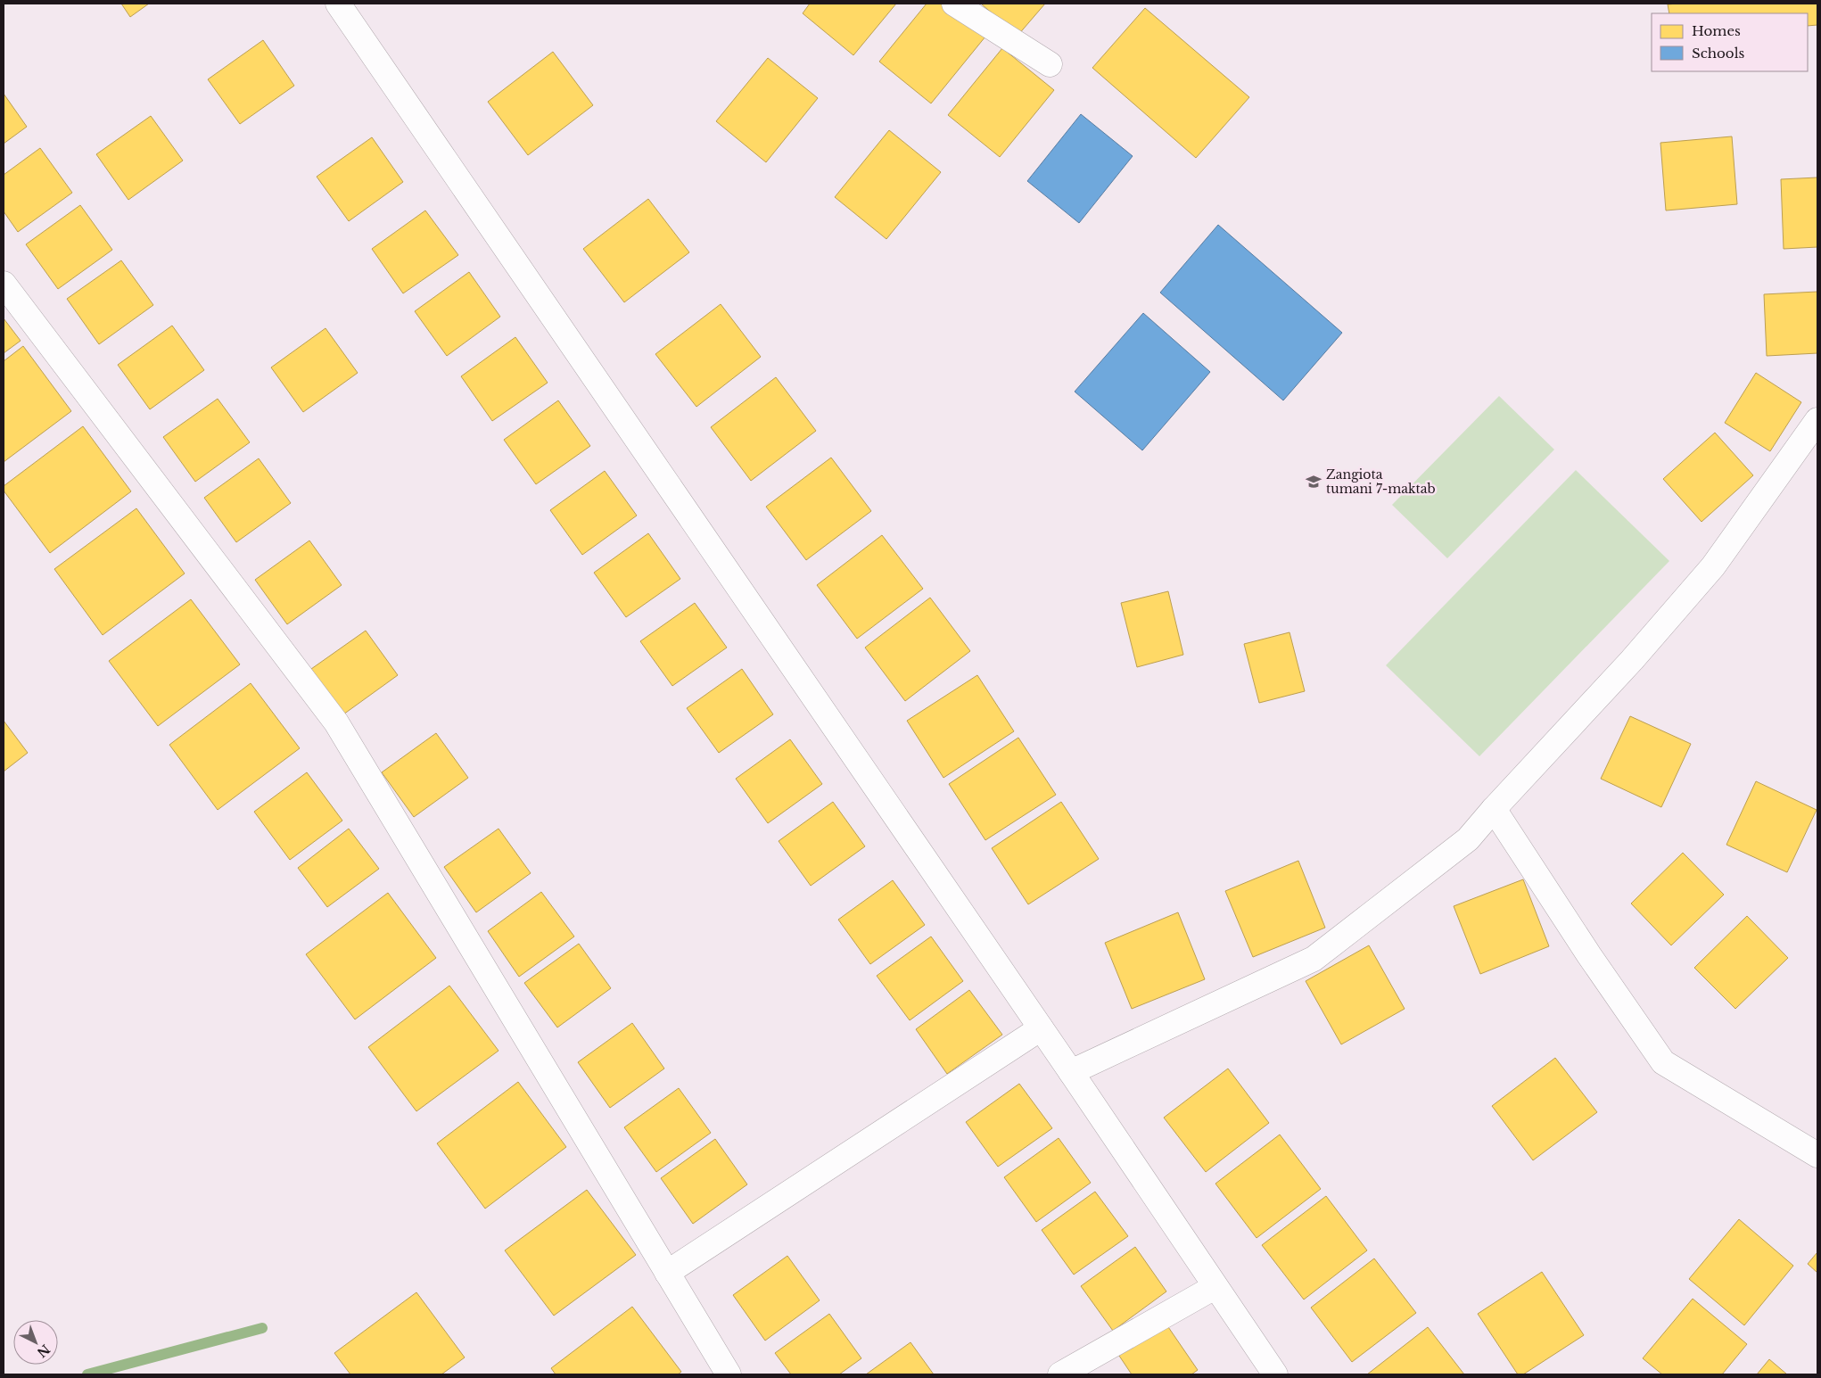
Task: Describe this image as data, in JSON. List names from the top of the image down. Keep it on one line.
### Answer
{"places":{"school or university":["Zangiota tumani 7-maktab"]},"legend":["Homes","Schools"],"north":"bottom right"}
